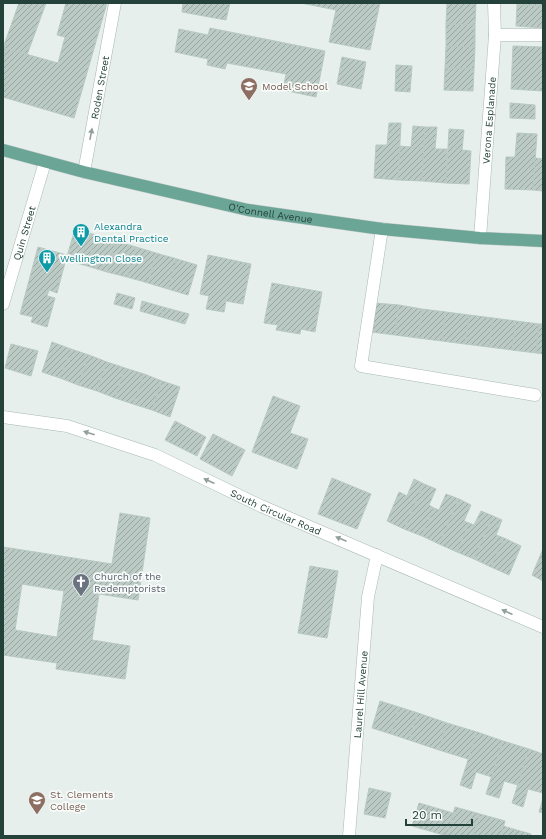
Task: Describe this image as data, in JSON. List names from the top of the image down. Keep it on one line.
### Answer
{"streets":{"main road":["O'Connell Avenue"],"street":["Roden Street","Verona Esplanade","Quin Street","South Circular Road","Laurel Hill Avenue"]},"crossings":[["Roden Street","O'Connell Avenue"],["Verona Esplanade","O'Connell Avenue"],["O'Connell Avenue","Quin Street"],["South Circular Road","Laurel Hill Avenue"]],"one_way":["Roden Street","South Circular Road"],"places":{"school or university":["Model School","St. Clements College"],"building":["Alexandra Dental Practice","Wellington Close"],"church":["Church of the Redemptorists"]},"scale_bar":"20 m"}
